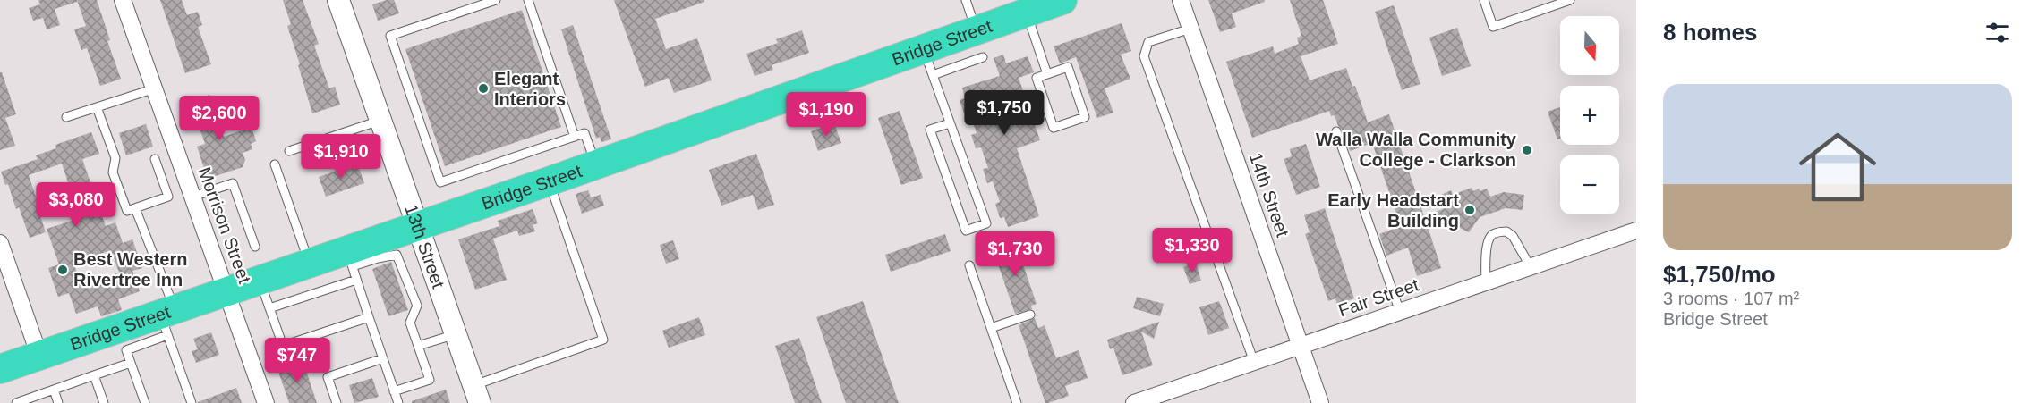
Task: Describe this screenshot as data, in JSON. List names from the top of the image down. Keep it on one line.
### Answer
{"streets":{"highway":["Bridge Street"],"main road":["13th Street"],"street":["14th Street","Morrison Street","Fair Street"]},"crossings":[["Bridge Street","Morrison Street"],["Bridge Street","13th Street"],["14th Street","Fair Street"]],"places":["Elegant Interiors","Walla Walla Community College - Clarkson","Early Headstart Building","Best Western Rivertree Inn"],"north":"bottom","page":{"heading":"8 homes","map_buttons":["+","−"],"list":[{"name":"$1,750/mo","note":"3 rooms · 107 m² · Bridge Street"}],"price":["$1,750","$1,190","$2,600","$1,910","$3,080","$1,330","$1,730","$747"]}}
